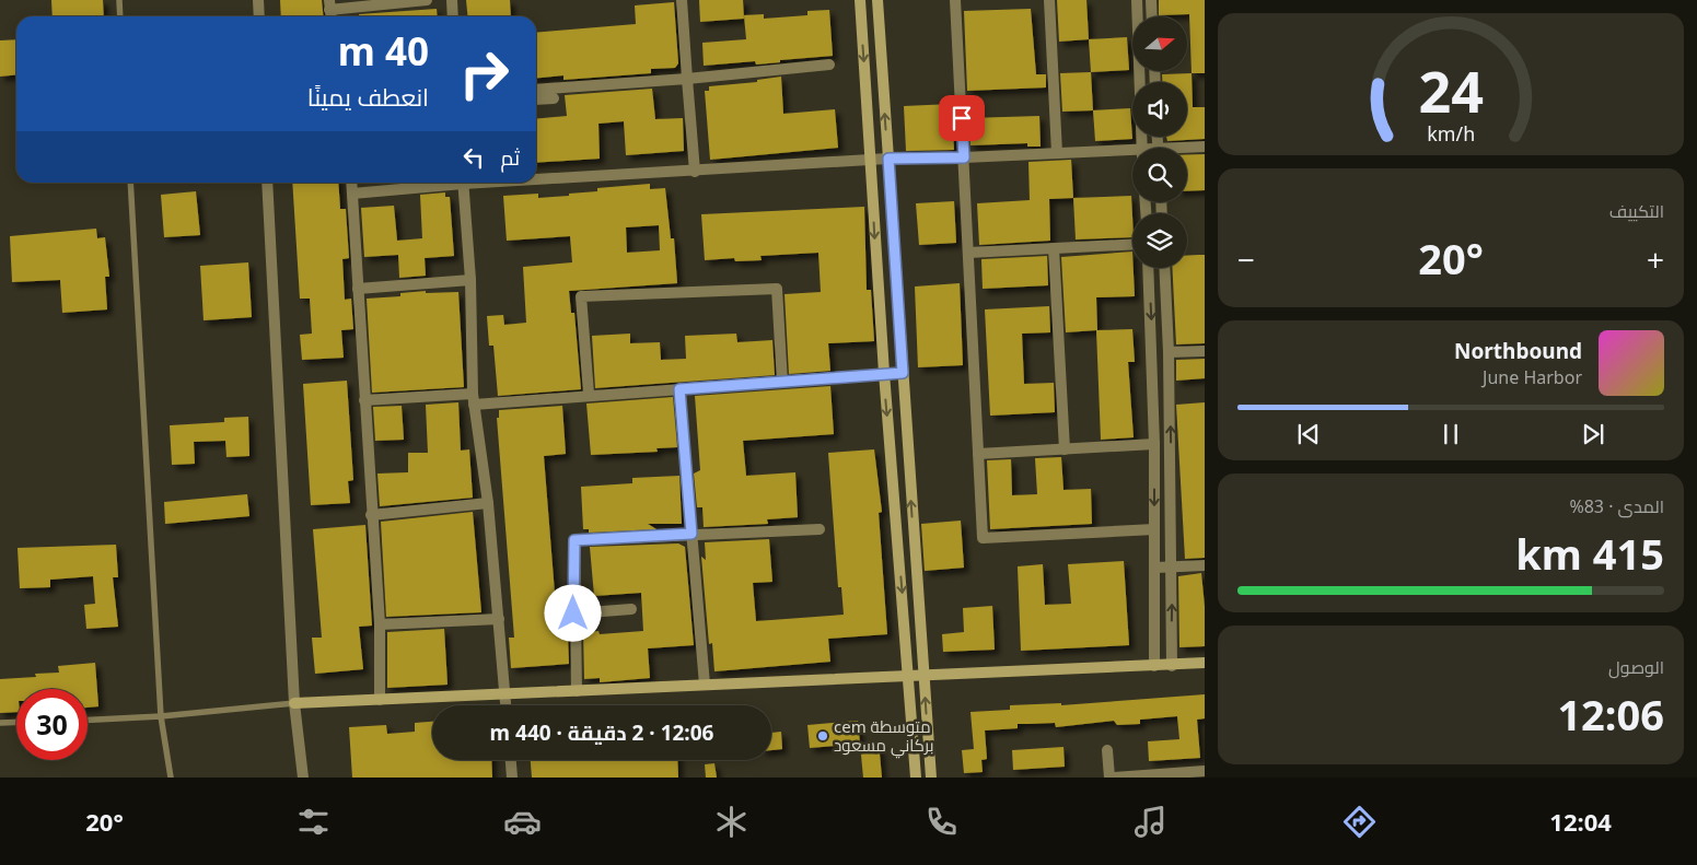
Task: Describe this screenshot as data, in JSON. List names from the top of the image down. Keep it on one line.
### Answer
{"places":["cem متوسطة بركاني مسعود"],"north":"right","page":{"turn":["40 m","انعطف يمينًا"],"then":"ثم","tile":["التكييف",["المدى · 83%","415 km"],["الوصول","12:06"]],"heat":["−","20°","+"],"song":["Northbound","June Harbor"],"limit":"30","trip":"12:06 · 2 دقيقة · 440 m","tabs":["12:04","20°"],"gauge":["24","km/h"]}}
